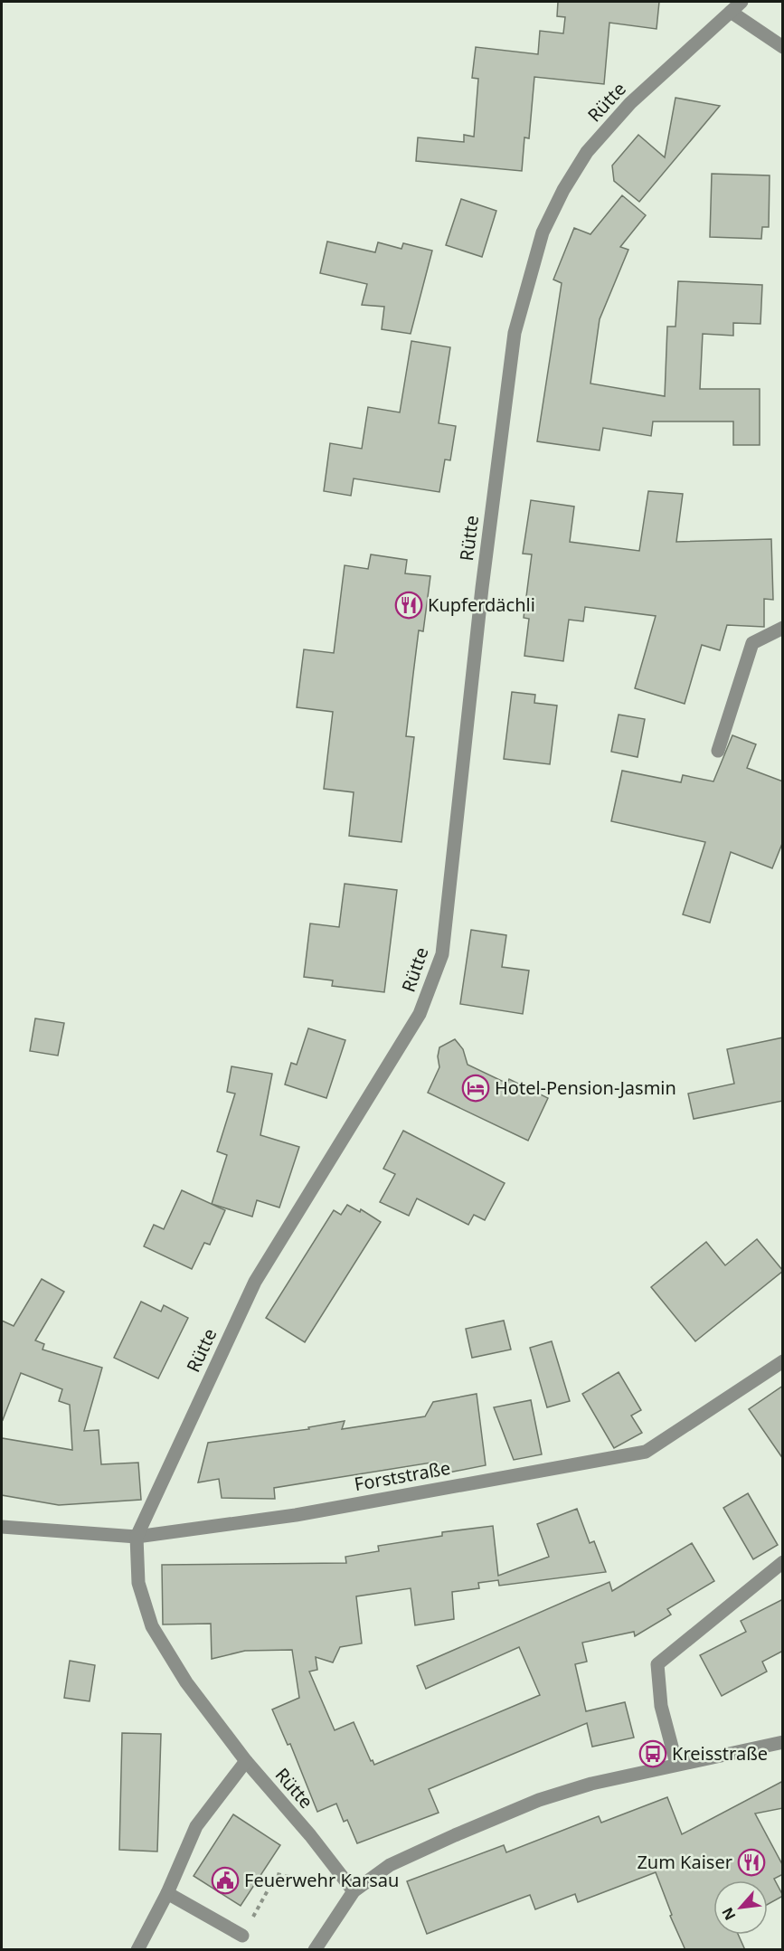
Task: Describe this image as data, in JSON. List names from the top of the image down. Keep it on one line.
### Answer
{"streets":{"street":["Rütte","Forststraße"]},"crossings":[["Rütte","Forststraße"]],"places":{"restaurant":["Kupferdächli","Zum Kaiser"],"hotel":["Hotel-Pension-Jasmin"],"bus stop":["Kreisstraße"],"public building":["Feuerwehr Karsau"]},"north":"bottom left"}
